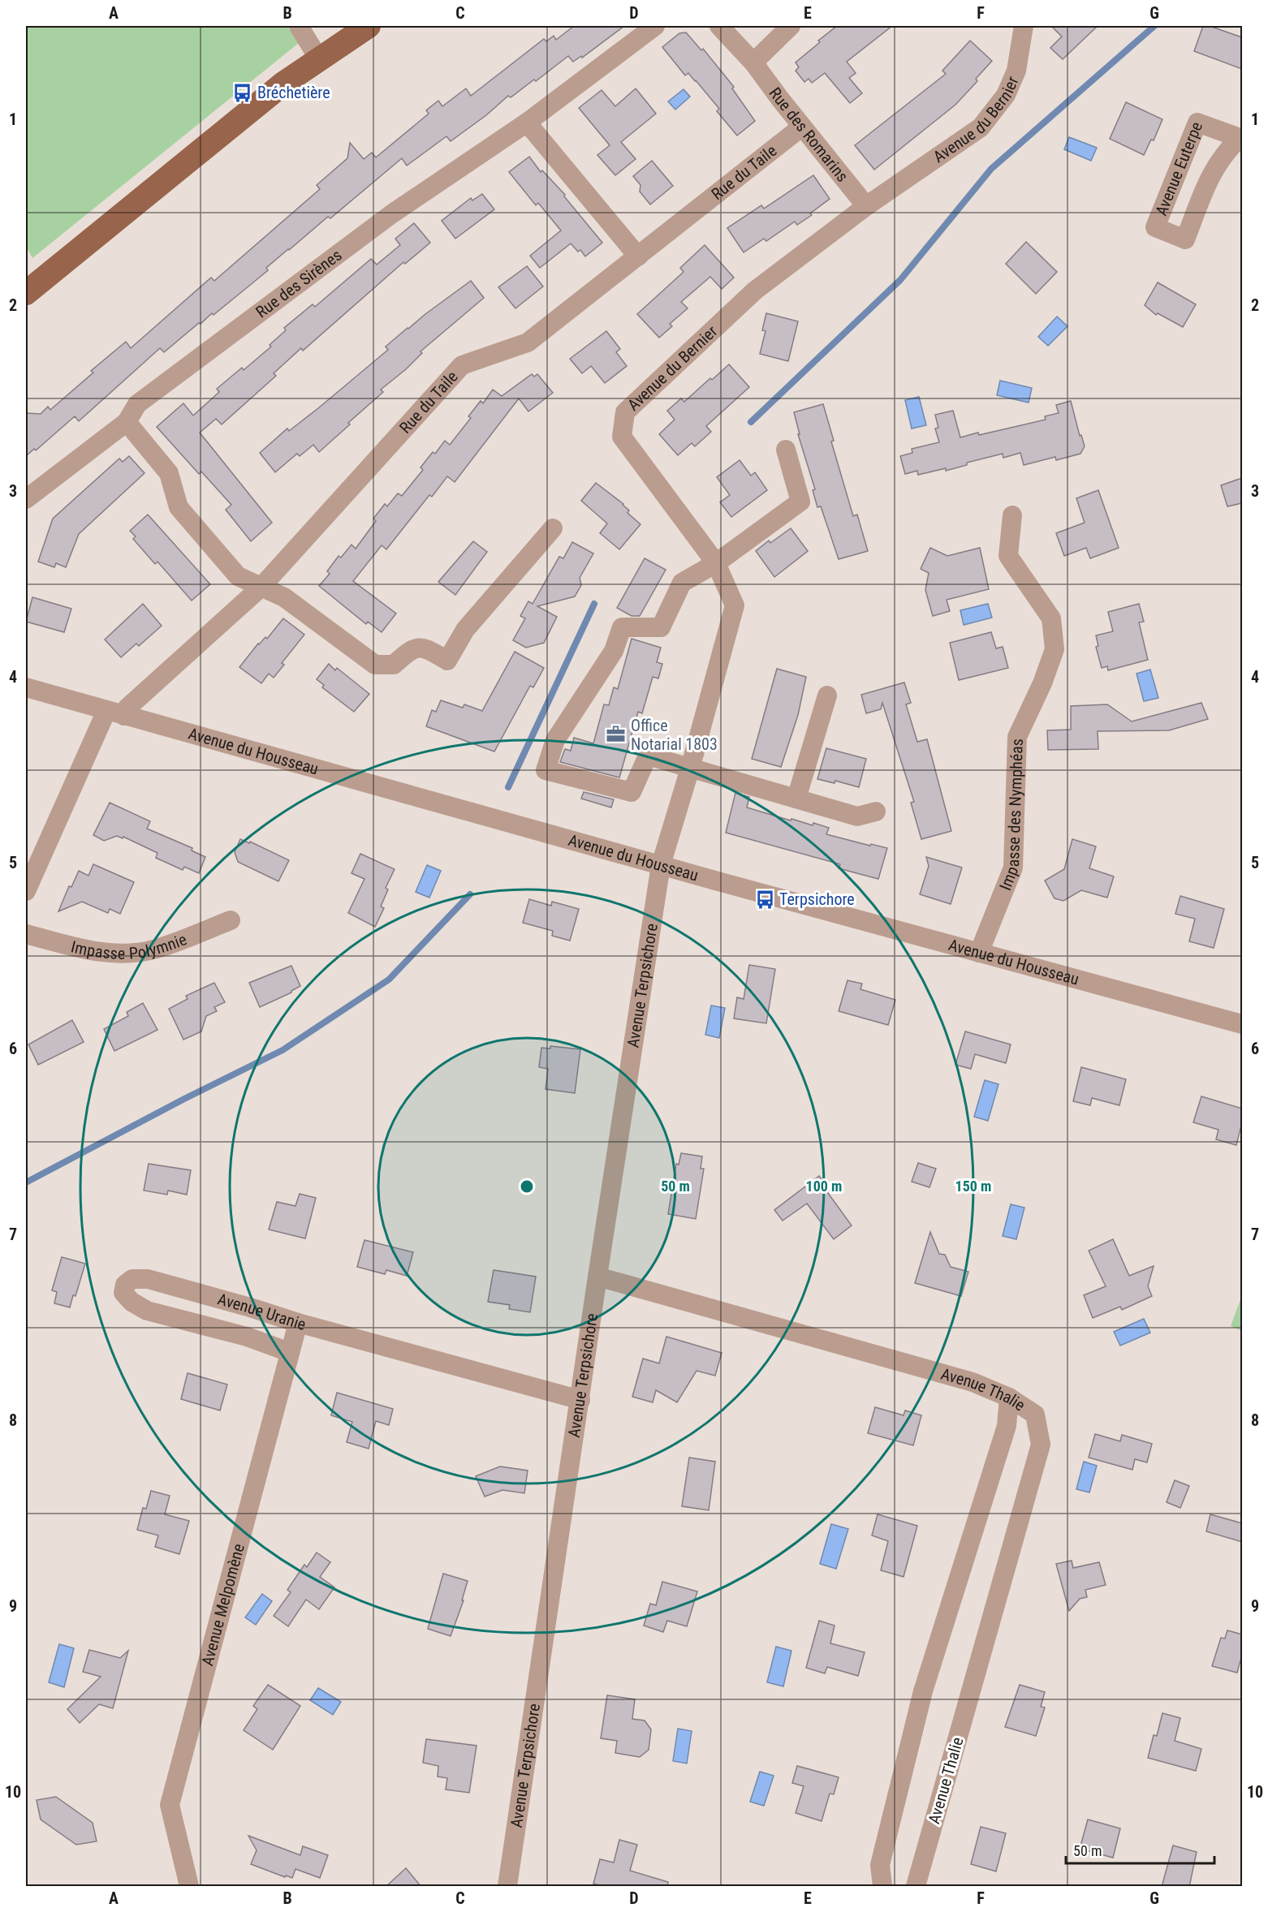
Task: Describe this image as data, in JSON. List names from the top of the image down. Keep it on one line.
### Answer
{"streets":{"street":["Avenue du Bernier","Rue des Romarins","Rue du Taile","Avenue Euterpe","Rue des Sirènes","Avenue du Housseau","Impasse des Nymphéas","Impasse Polymnie","Avenue Terpsichore","Avenue Uranie","Avenue Thalie","Avenue Melpomène"]},"crossings":[["Avenue du Bernier","Rue des Romarins"],["Avenue du Bernier","Avenue du Housseau"],["Avenue du Bernier","Avenue Terpsichore"],["Rue des Romarins","Rue du Taile"],["Rue du Taile","Avenue du Housseau"],["Avenue du Housseau","Impasse des Nymphéas"],["Avenue du Housseau","Avenue Terpsichore"],["Avenue Terpsichore","Avenue Uranie"],["Avenue Terpsichore","Avenue Thalie"],["Avenue Uranie","Avenue Melpomène"]],"places":{"bus stop":["Bréchetière","Terpsichore"],"office":["Office Notarial 1803"]},"scale_bar":"50 m","grid":{"columns":["A","B","C","D","E","F","G"],"rows":["1","2","3","4","5","6","7","8","9","10"]},"rings":["50 m","100 m","150 m"]}
